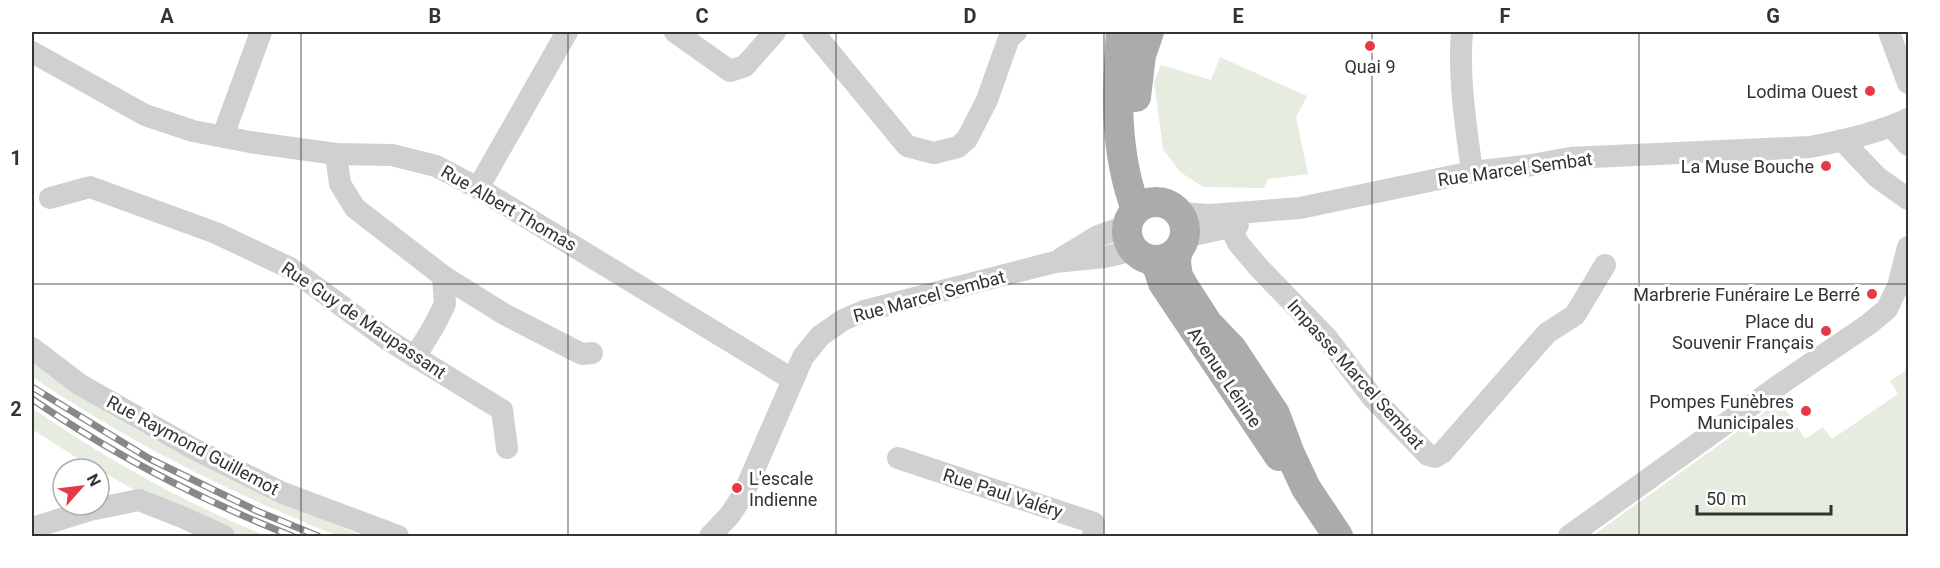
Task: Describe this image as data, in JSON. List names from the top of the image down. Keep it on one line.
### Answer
{"streets":{"main road":["Avenue Lénine"],"street":["Rue Marcel Sembat","Rue Albert Thomas","Rue Guy de Maupassant","Impasse Marcel Sembat","Rue Raymond Guillemot","Rue Paul Valéry"]},"crossings":[["Rue Marcel Sembat","Rue Albert Thomas"],["Rue Marcel Sembat","Impasse Marcel Sembat"],["Rue Marcel Sembat","Avenue Lénine"]],"places":["Quai 9","Lodima Ouest","La Muse Bouche","Marbrerie Funéraire Le Berré","Place du Souvenir Français","Pompes Funèbres Municipales","L'escale Indienne"],"scale_bar":"50 m","north":"top right","grid":{"columns":["A","B","C","D","E","F","G"],"rows":["1","2"]}}
